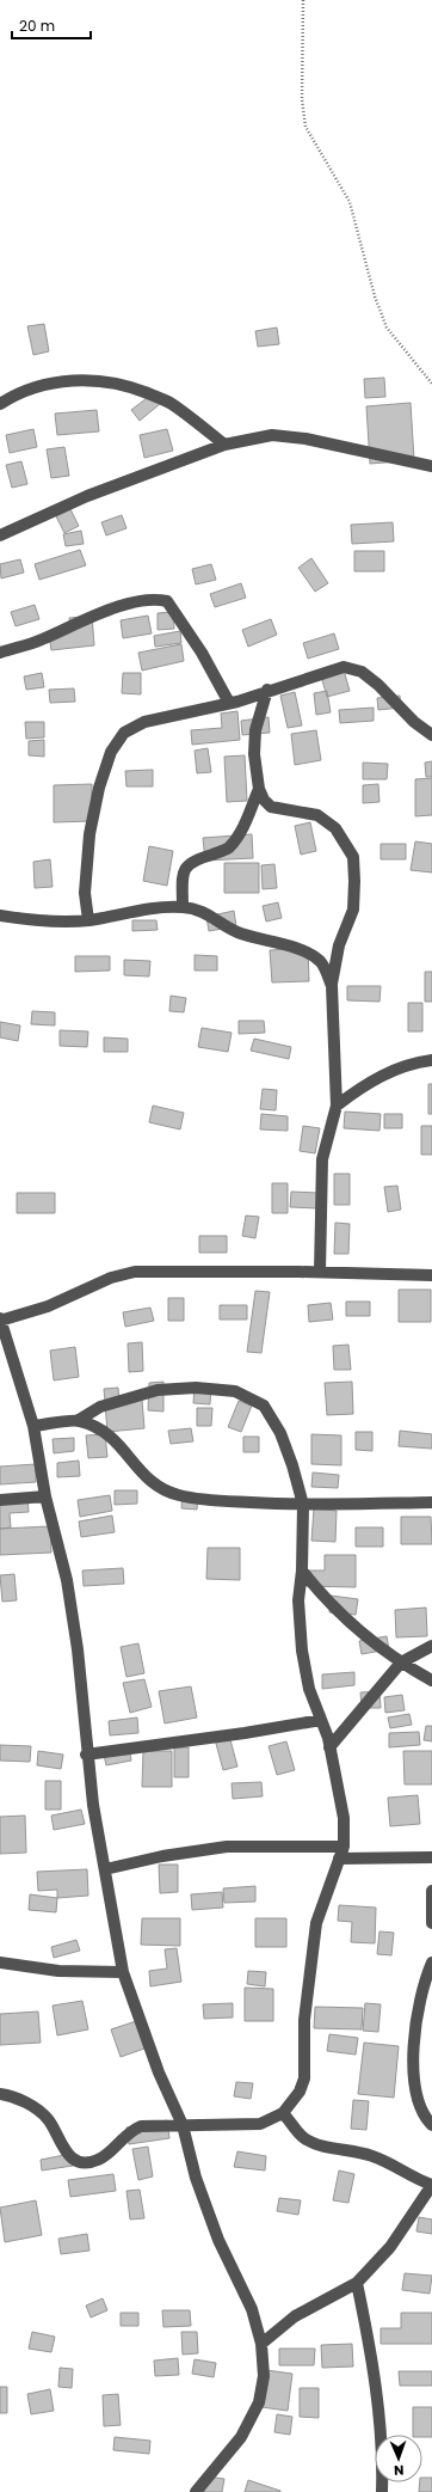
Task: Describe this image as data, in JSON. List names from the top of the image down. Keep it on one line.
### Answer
{"scale_bar":"20 m","north":"bottom"}
